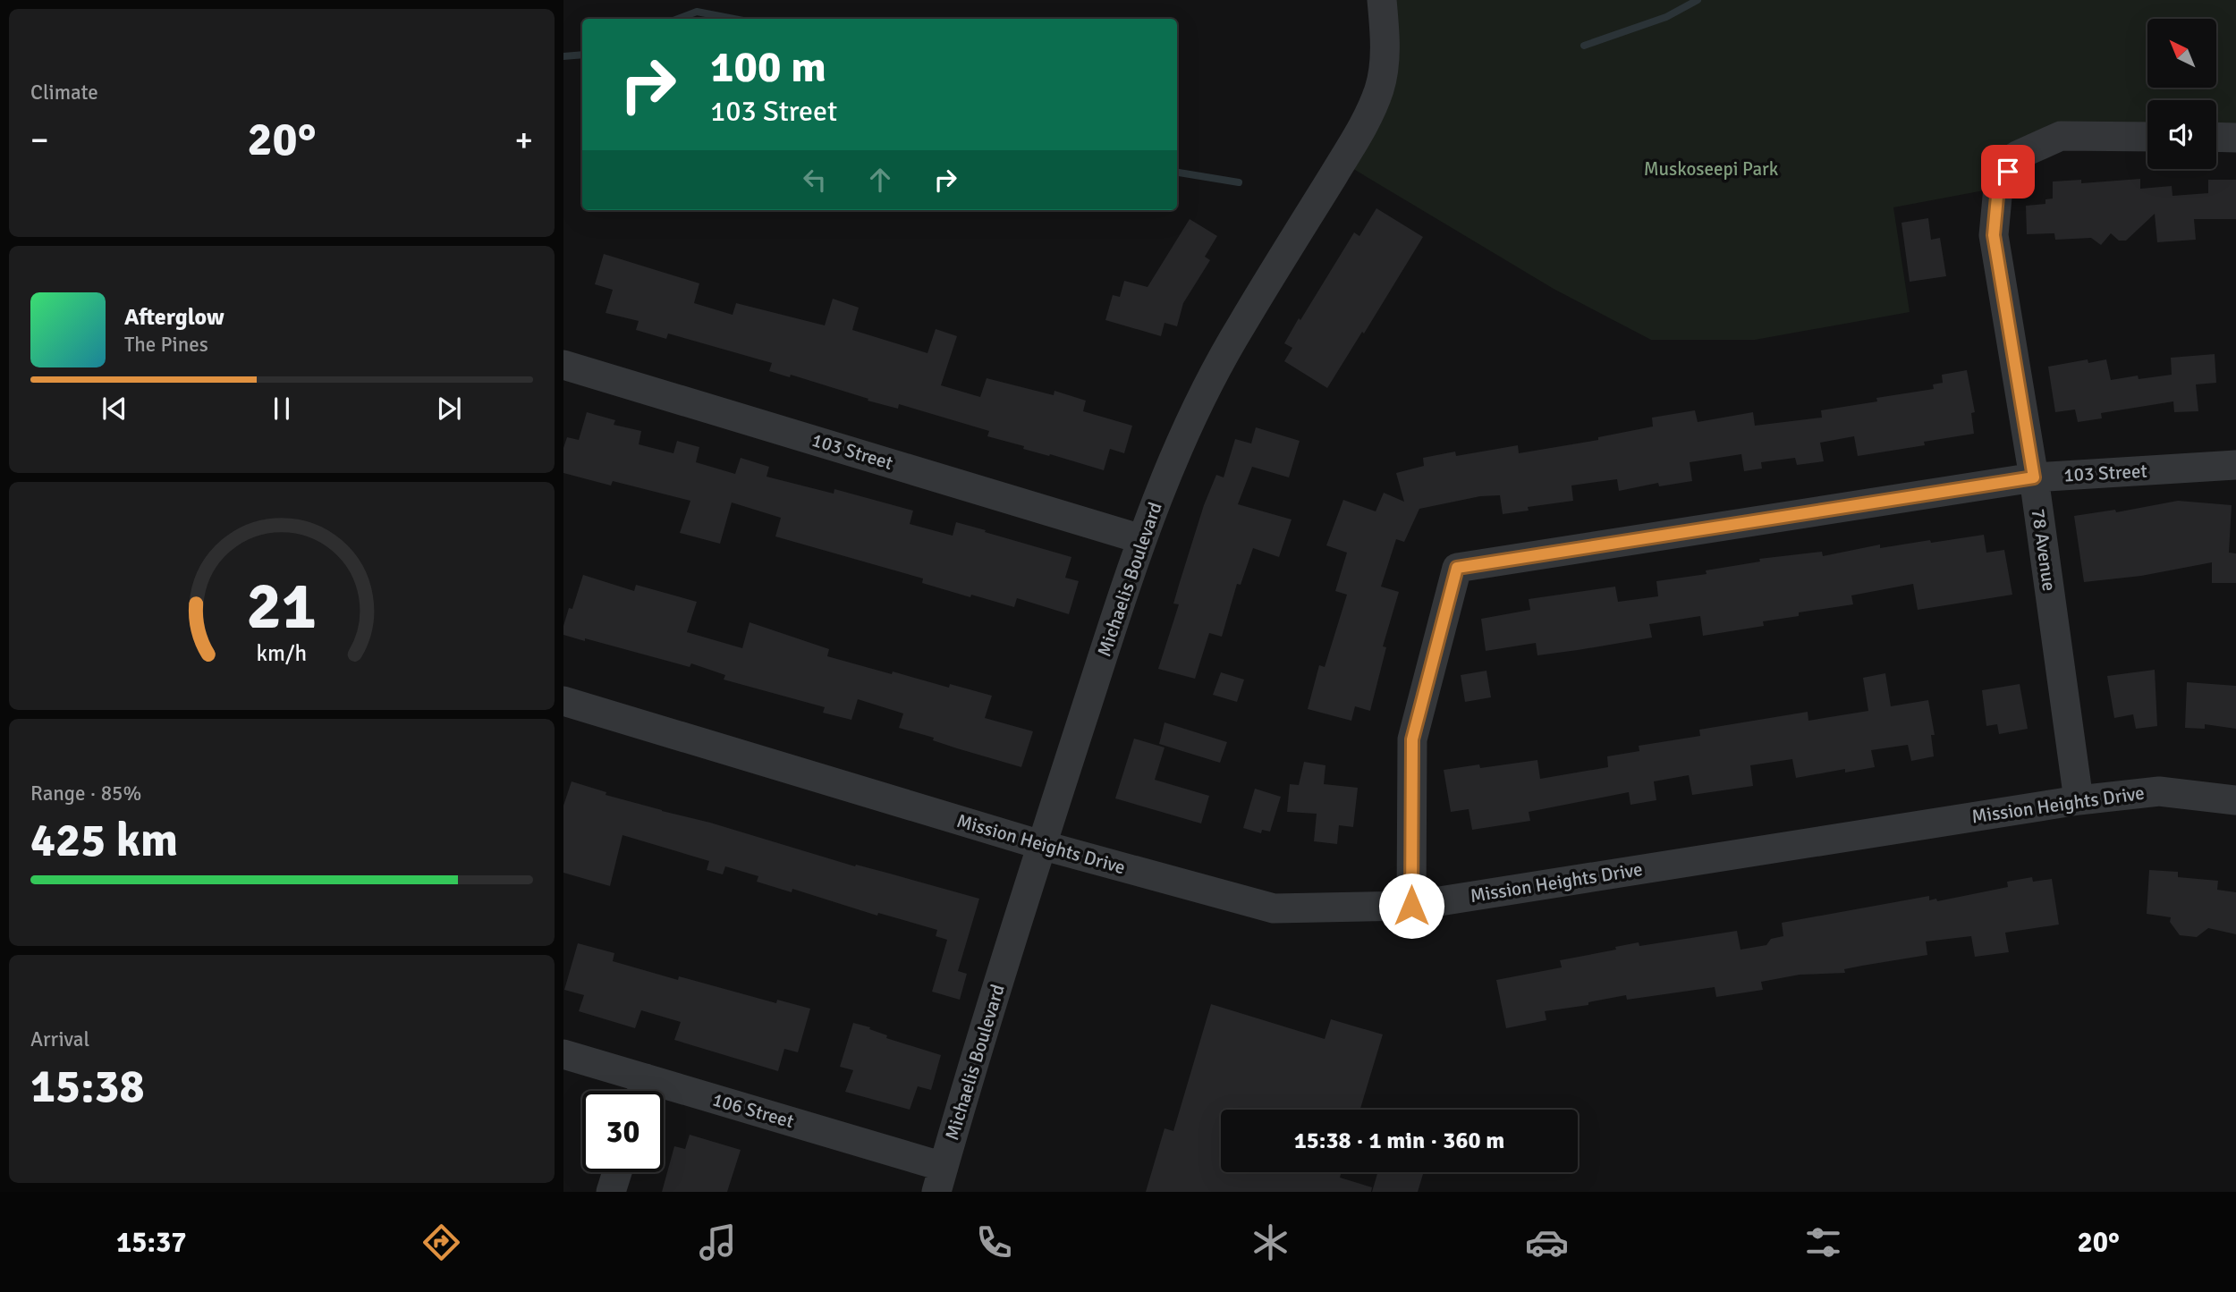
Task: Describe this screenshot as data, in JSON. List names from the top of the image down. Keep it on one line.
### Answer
{"streets":{"street":["103 Street","78 Avenue","Michaelis Boulevard","Mission Heights Drive","106 Street"]},"crossings":[["103 Street","78 Avenue"],["103 Street","Michaelis Boulevard"],["103 Street","Mission Heights Drive"],["78 Avenue","Mission Heights Drive"],["Michaelis Boulevard","Mission Heights Drive"],["Michaelis Boulevard","106 Street"]],"parks":["Muskoseepi Park"],"north":"top left","page":{"tile":["Climate",["Range · 85%","425 km"],["Arrival","15:38"]],"turn":["100 m","103 Street"],"heat":["−","20°","+"],"song":["Afterglow","The Pines"],"limit":"30","trip":"15:38 · 1 min · 360 m","tabs":["15:37","20°"],"gauge":["21","km/h"]}}
